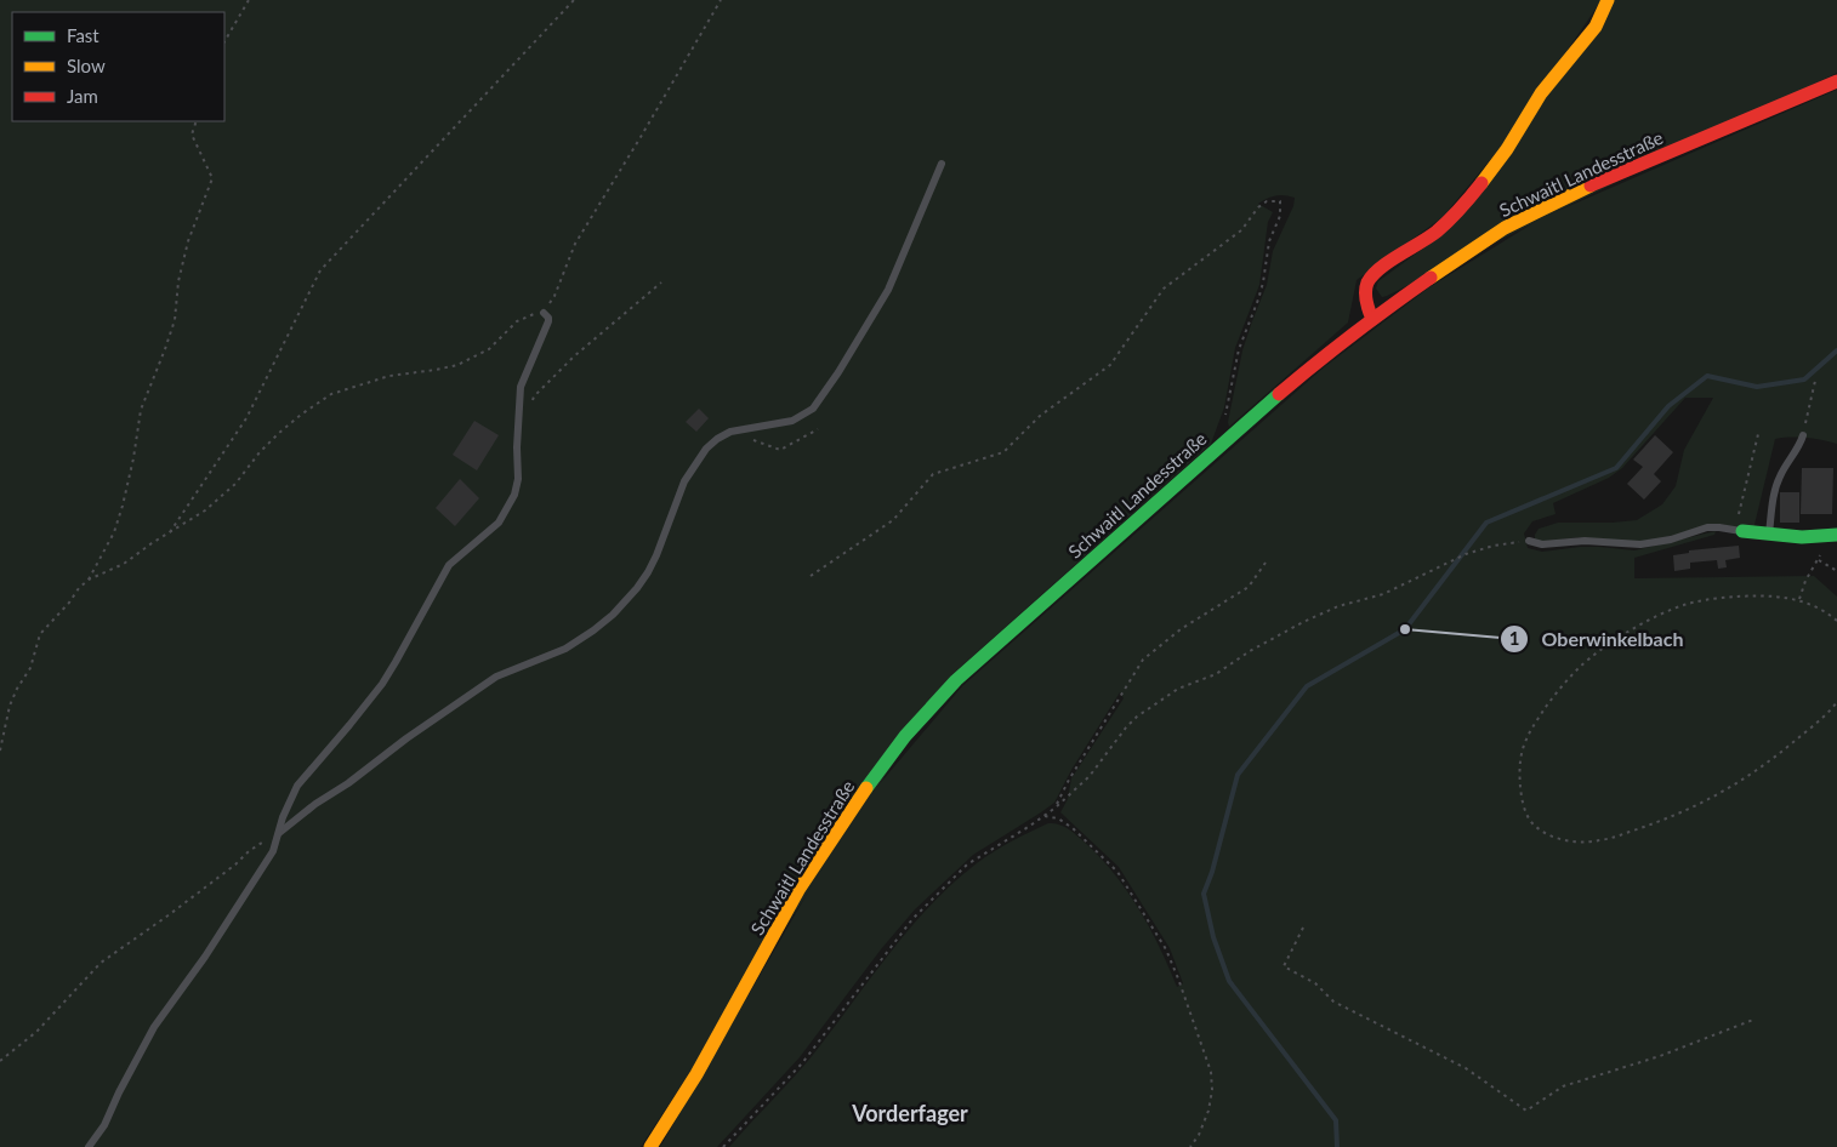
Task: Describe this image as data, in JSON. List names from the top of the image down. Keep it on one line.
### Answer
{"streets":{"street":["Schwaitl Landesstraße"]},"districts":["Vorderfager"],"places":["Oberwinkelbach"],"legend":["Fast","Slow","Jam"]}
